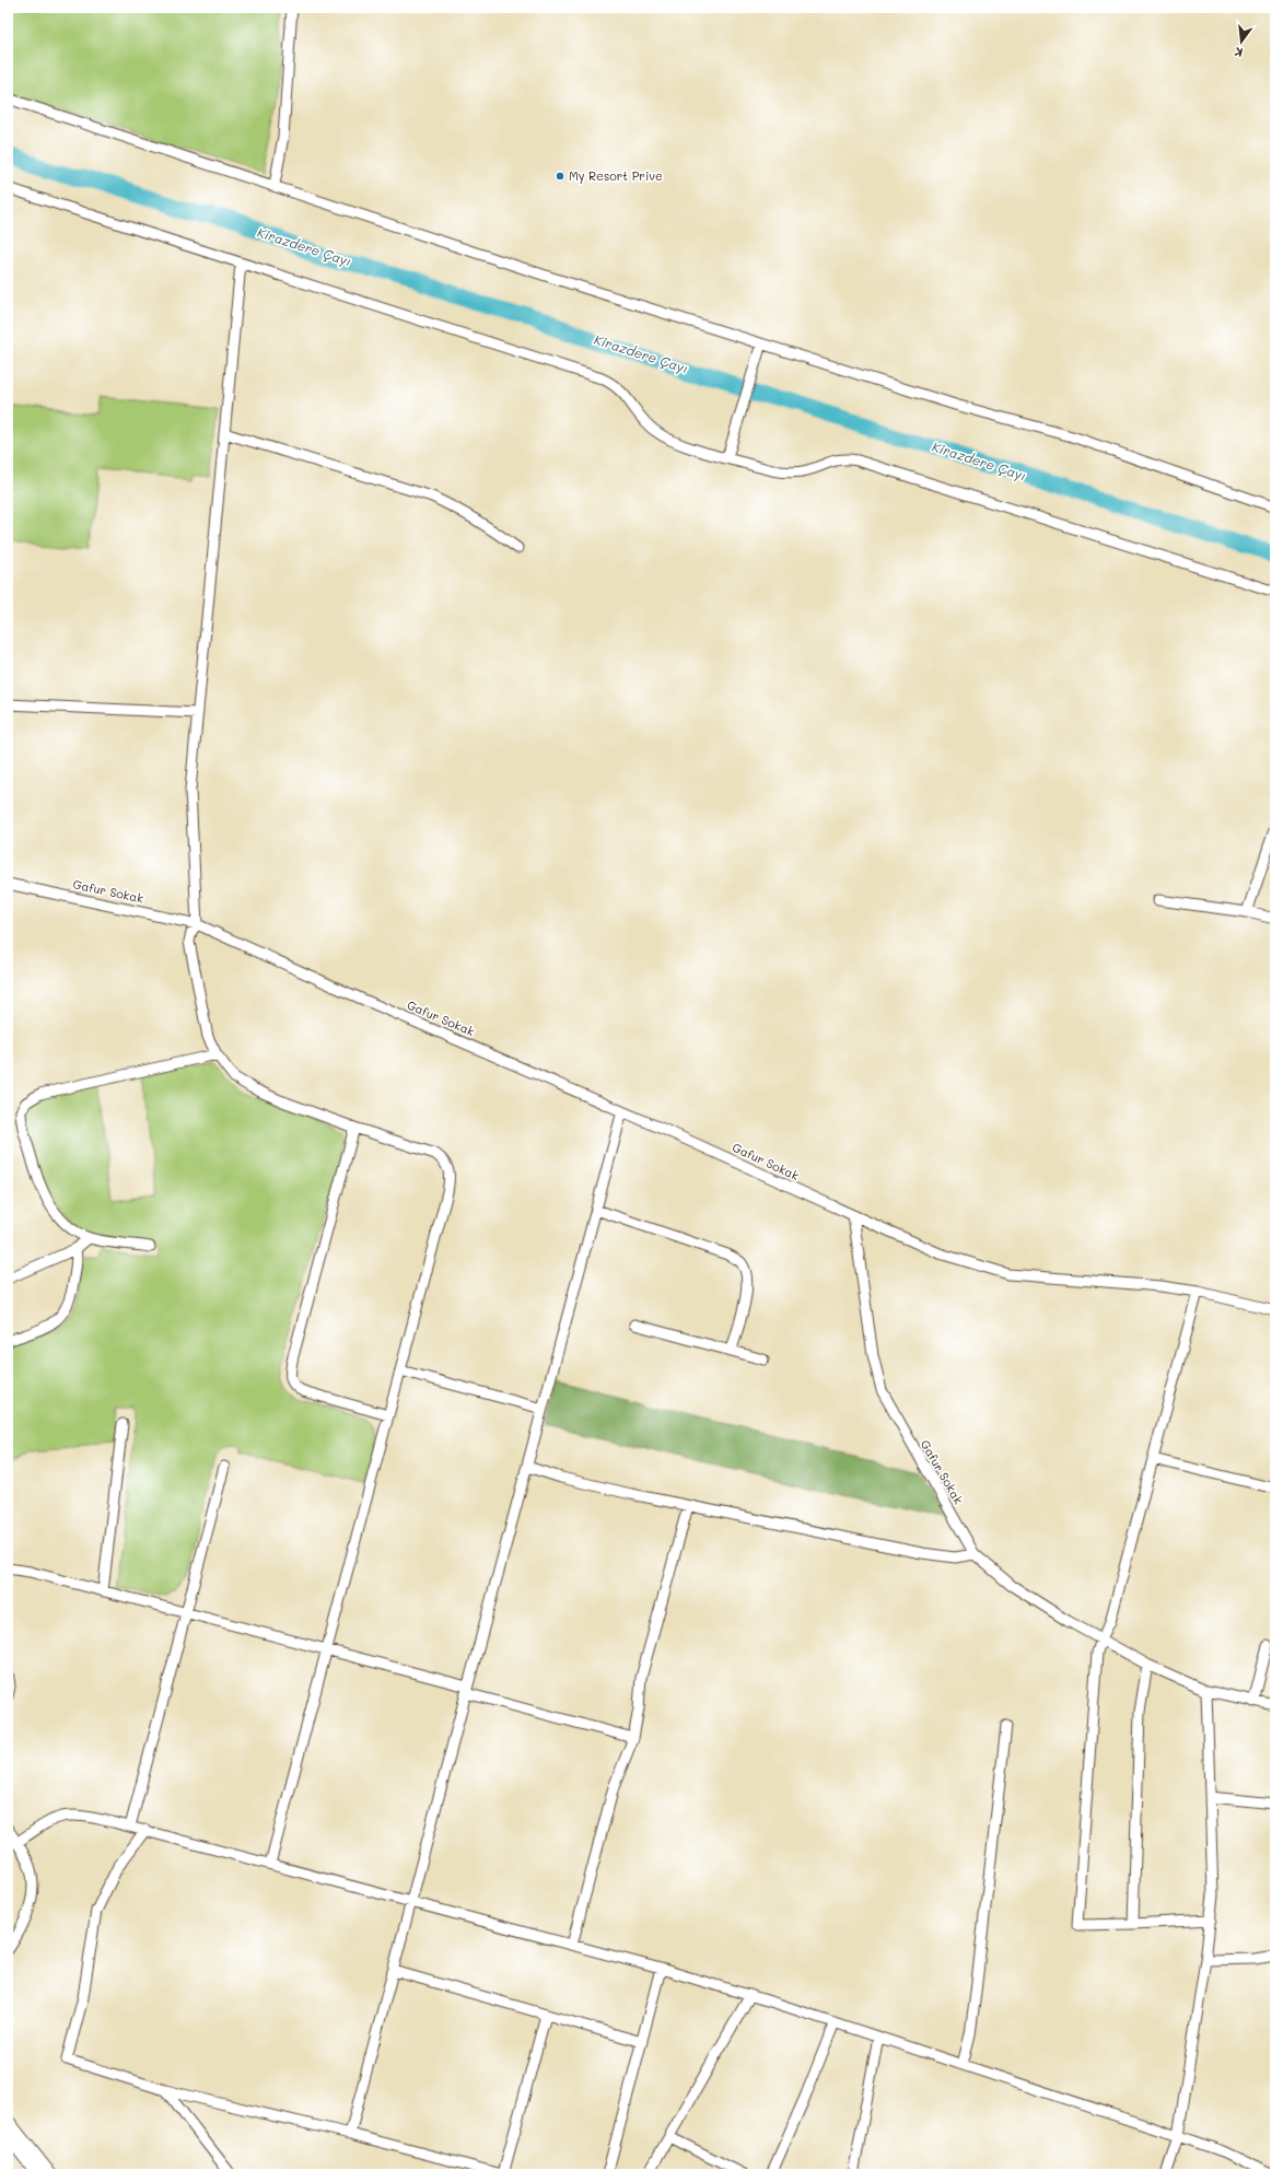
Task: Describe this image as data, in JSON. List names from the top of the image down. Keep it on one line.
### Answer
{"streets":{"street":["Gafur Sokak"]},"water":["Kirazdere Çayı"],"places":["My Resort Prive"],"north":"bottom"}
